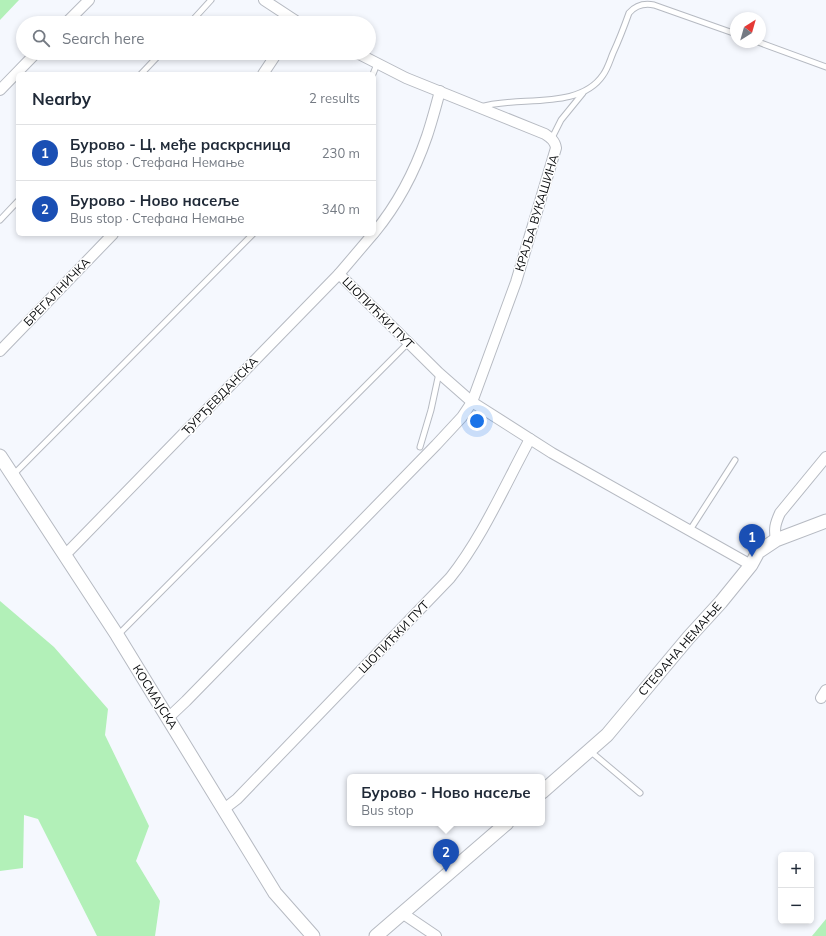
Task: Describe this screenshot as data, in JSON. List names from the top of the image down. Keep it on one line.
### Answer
{"streets":{"street":["КРАЉА ВУКАШИНА","БРЕГАЛНИЧКА","ШОПИЋКИ ПУТ","ЂУРЂЕВДАНСКА","СТЕФАНА НЕМАЊЕ","КОСМАЈСКА"]},"crossings":[["КРАЉА ВУКАШИНА","ШОПИЋКИ ПУТ"],["КРАЉА ВУКАШИНА","ЂУРЂЕВДАНСКА"],["КРАЉА ВУКАШИНА","КОСМАЈСКА"],["ШОПИЋКИ ПУТ","ЂУРЂЕВДАНСКА"],["ШОПИЋКИ ПУТ","СТЕФАНА НЕМАЊЕ"],["ШОПИЋКИ ПУТ","КОСМАЈСКА"],["ЂУРЂЕВДАНСКА","КОСМАЈСКА"]],"north":"top right","page":{"search":"Search here","heading":["Nearby","2 results"],"list":[{"mark":"1","name":"Бурово - Ц. међе раскрсница","note":"Bus stop · Стефана Немање","value":"230 m"},{"mark":"2","name":"Бурово - Ново насеље","note":"Bus stop · Стефана Немање","value":"340 m"}],"pins":["1","2"],"popup":["Бурово - Ново насеље","Bus stop"],"map_buttons":["+","−"]}}
